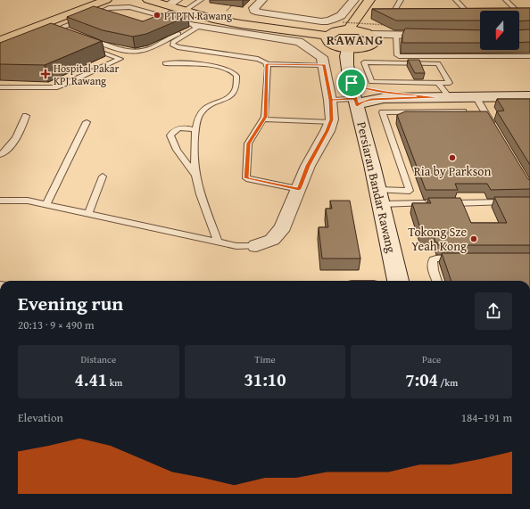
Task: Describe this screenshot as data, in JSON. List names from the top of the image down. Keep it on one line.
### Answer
{"streets":{"street":["Persiaran Bandar Rawang"]},"districts":["RAWANG"],"places":{"other":["PTPTN Rawang","Ria by Parkson","Tokong Sze Yeah Kong"],"health":["Hospital Pakar KPJ Rawang"]},"north":"bottom","page":{"heading":["Evening run","20:13 · 9 × 490 m"],"stats":[["Distance","4.41 km"],["Time","31:10"],["Pace","7:04 /km"]],"chart":["Elevation","184–191 m"]}}
